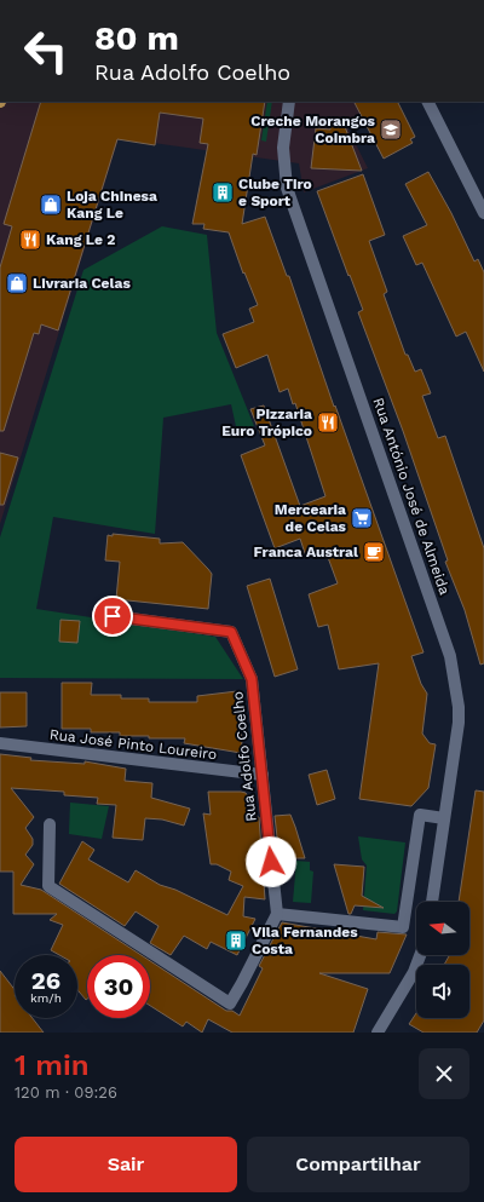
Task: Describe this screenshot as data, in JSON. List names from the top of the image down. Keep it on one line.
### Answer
{"streets":{"street":["Rua António José de Almeida","Rua José Pinto Loureiro","Rua Adolfo Coelho"]},"crossings":[["Rua José Pinto Loureiro","Rua Adolfo Coelho"]],"places":{"school or university":["Creche Morangos Coimbra"],"building":["Clube Tiro e Sport","Vila Fernandes Costa"],"shop":["Loja Chinesa Kang Le","Livraria Celas"],"restaurant":["Kang Le 2","Pizzaria Euro Trópico"],"supermarket":["Mercearia de Celas"],"cafe":["Franca Austral"]},"north":"left","page":{"turn":["80 m","Rua Adolfo Coelho"],"speed":"26 km/h","limit":"30","heading":["1 min","120 m · 09:26"],"buttons":["Sair","Compartilhar"]}}
